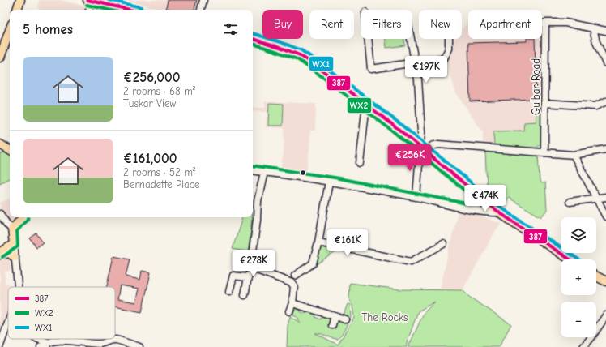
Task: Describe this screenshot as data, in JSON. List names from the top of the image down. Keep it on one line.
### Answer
{"streets":{"street":["Gulbar Road"]},"parks":["The Rocks"],"lines":["transit line 387","transit line WX1","transit line WX2"],"legend":["387","WX2","WX1"],"page":{"chip":["Buy","Rent","Filters","New","Apartment"],"heading":"5 homes","list":[{"name":"€256,000","note":"2 rooms · 68 m² · Tuskar View"},{"name":"€161,000","note":"2 rooms · 52 m² · Bernadette Place"}],"price":["€197K","€256K","€474K","€161K","€278K"],"map_buttons":["+","−"]}}
